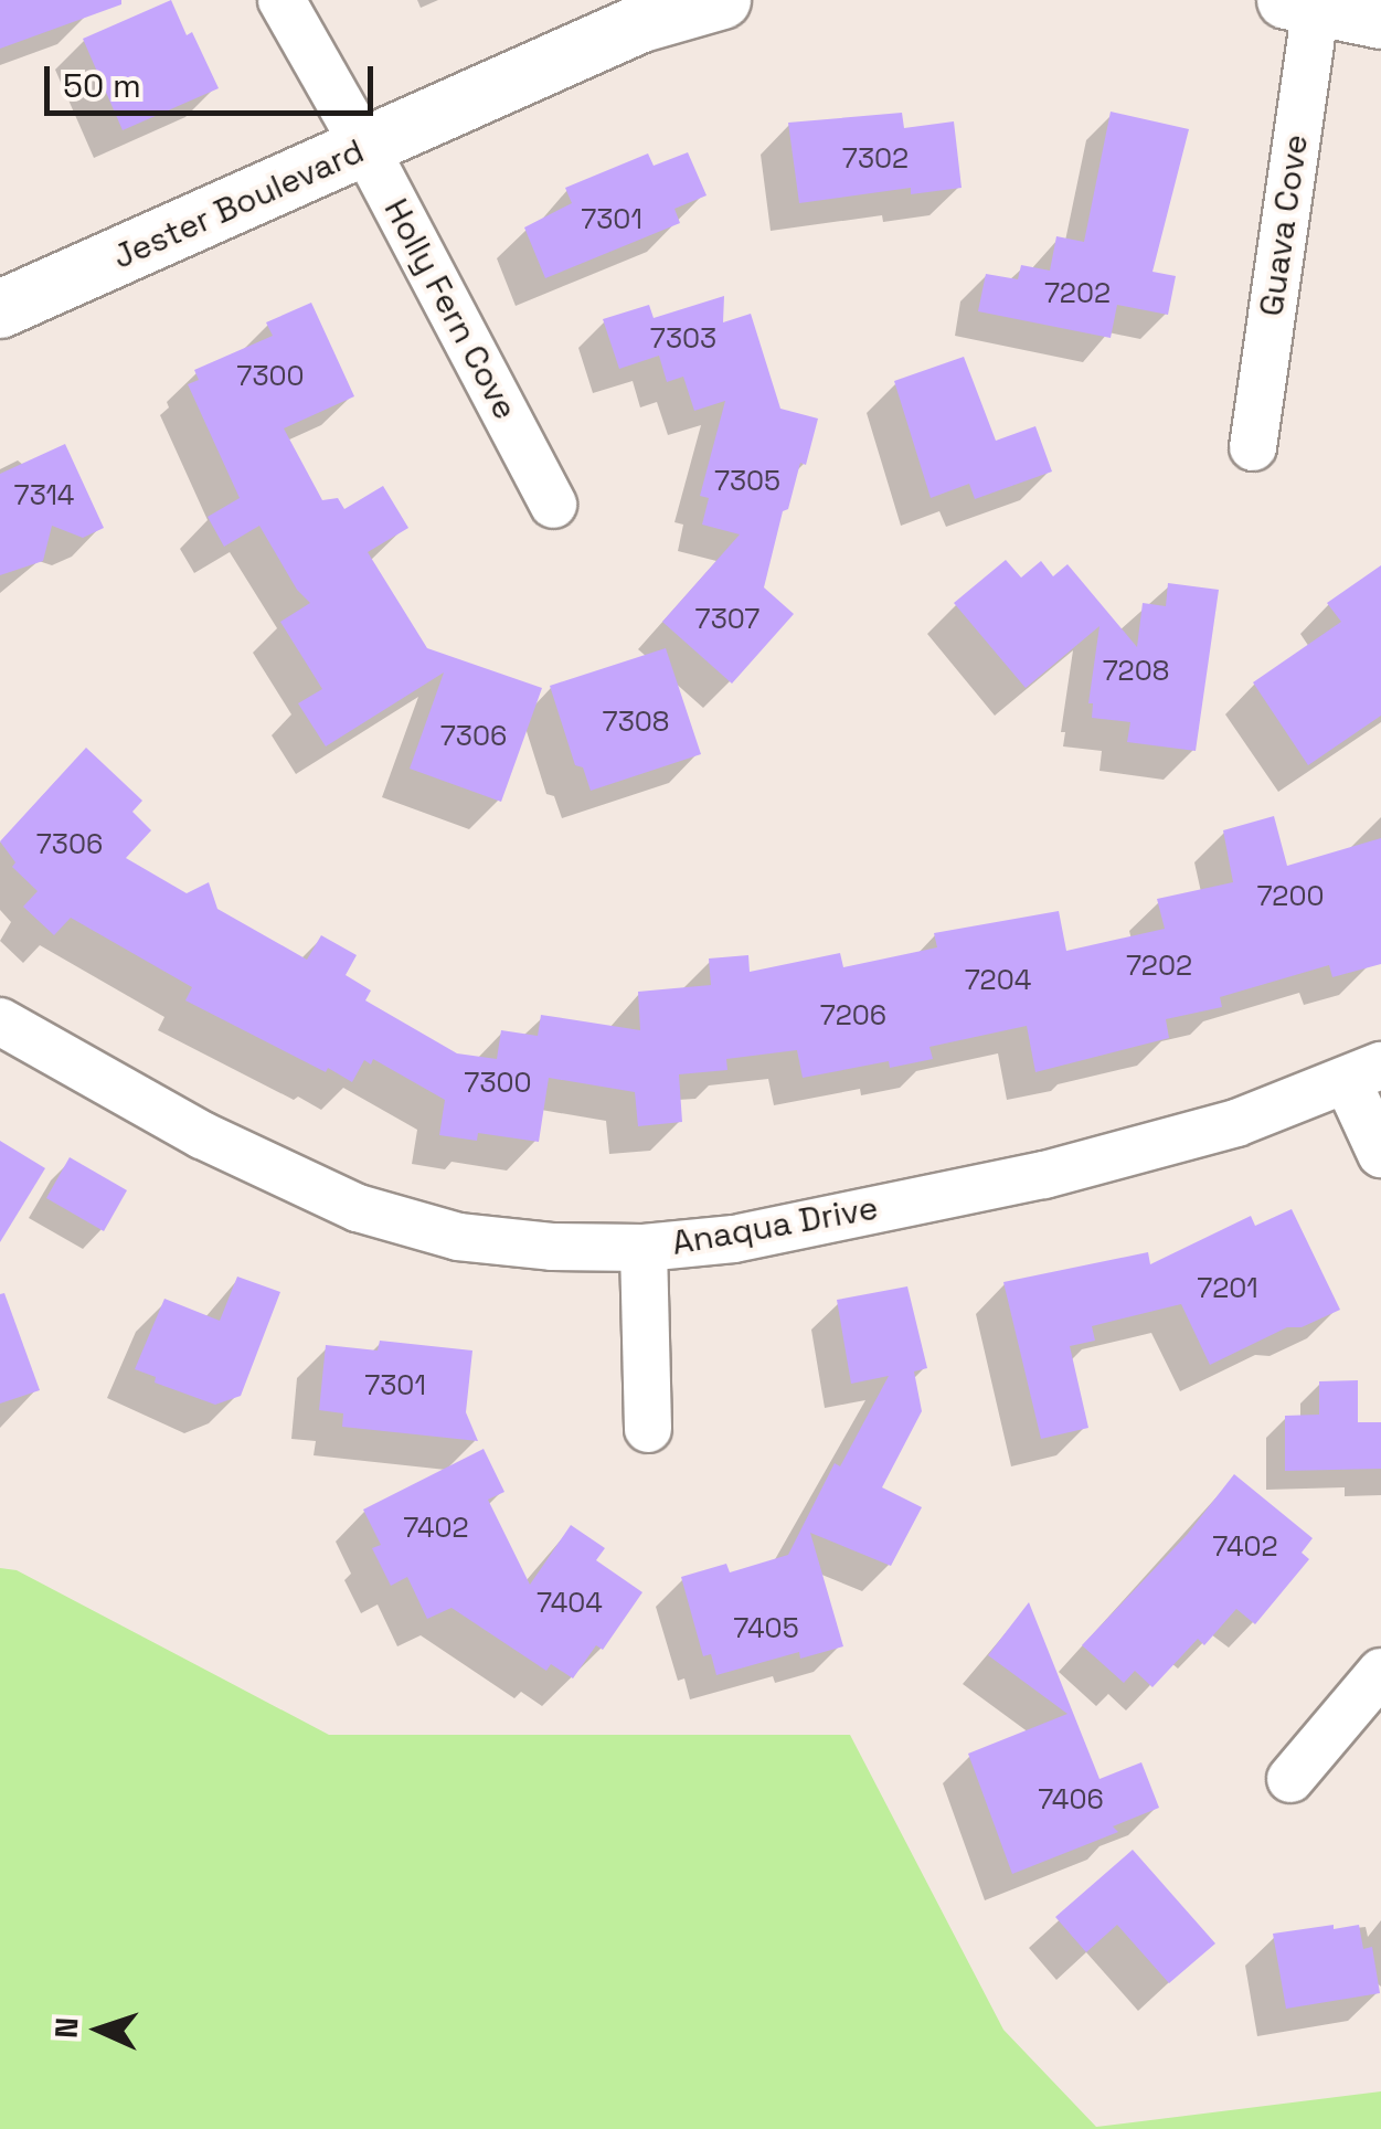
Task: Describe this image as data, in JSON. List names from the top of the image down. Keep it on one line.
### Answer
{"streets":{"street":["Jester Boulevard","Guava Cove","Holly Fern Cove","Anaqua Drive"]},"crossings":[["Jester Boulevard","Holly Fern Cove"]],"house_numbers":["7302","7301","7202","7303","7300","7305","7314","7307","7208","7308","7306","7306","7200","7202","7204","7206","7300","7201","7301","7402","7402","7404","7405","7406"],"scale_bar":"50 m","north":"left"}
